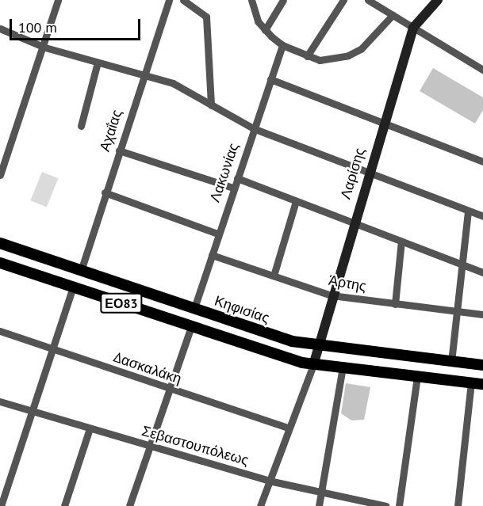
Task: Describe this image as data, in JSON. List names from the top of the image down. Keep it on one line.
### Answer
{"streets":{"main road":["ΕΟ83","Κηφισίας"],"street":["Αχαΐας","Λακωνίας","Λαρίσης","Άρτης","Δασκαλάκη","Σεβαστουπόλεως"]},"crossings":[["Αχαΐας","Κηφισίας"],["Λακωνίας","Άρτης"],["Λακωνίας","Κηφισίας"],["Λαρίσης","Άρτης"],["Λαρίσης","ΕΟ83"],["Λαρίσης","Κηφισίας"]],"scale_bar":"100 m"}
